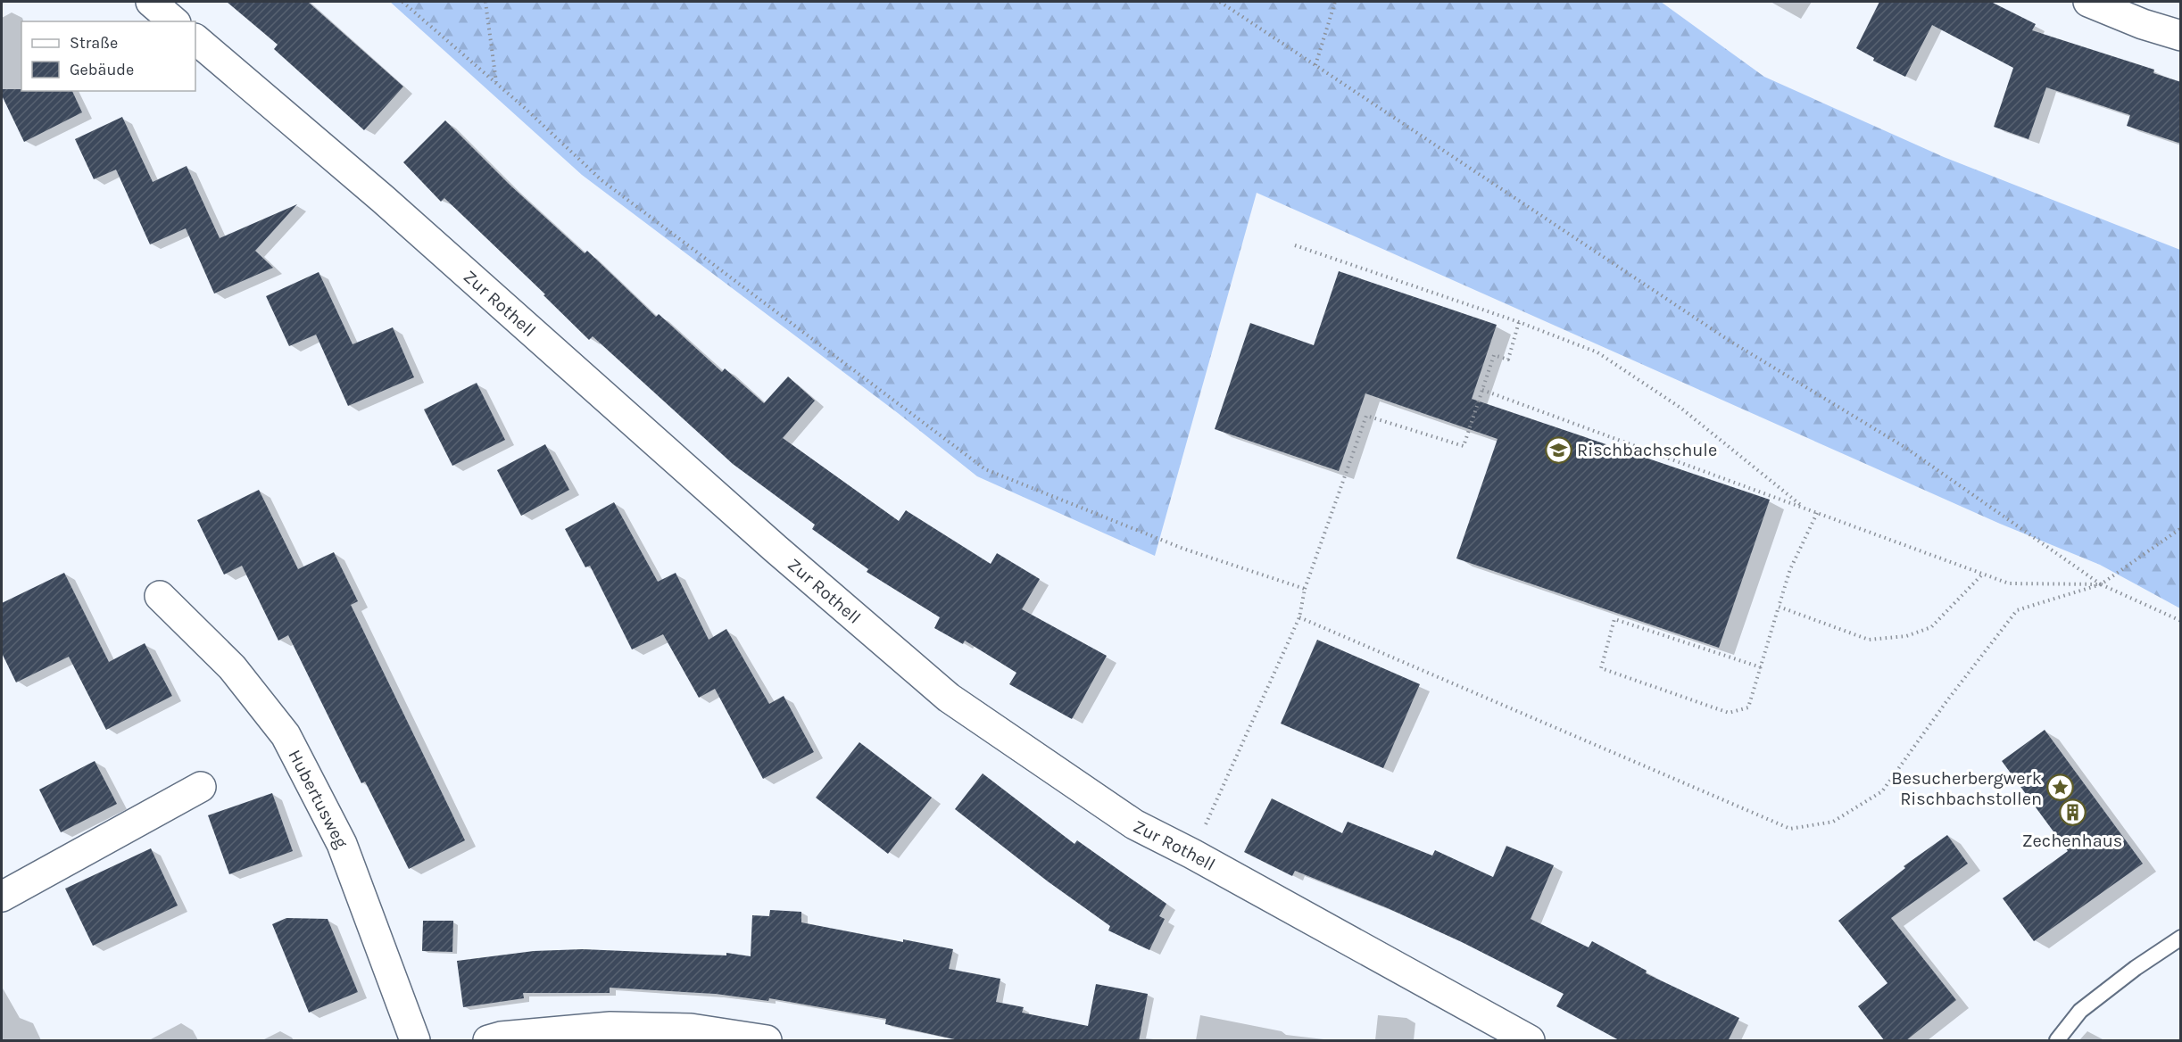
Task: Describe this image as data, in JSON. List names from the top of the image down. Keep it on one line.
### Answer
{"streets":{"street":["Zur Rothell","Hubertusweg"]},"places":{"school or university":["Rischbachschule"],"place":["Besucherbergwerk Rischbachstollen"],"building":["Zechenhaus"]},"legend":["Straße","Gebäude"]}
